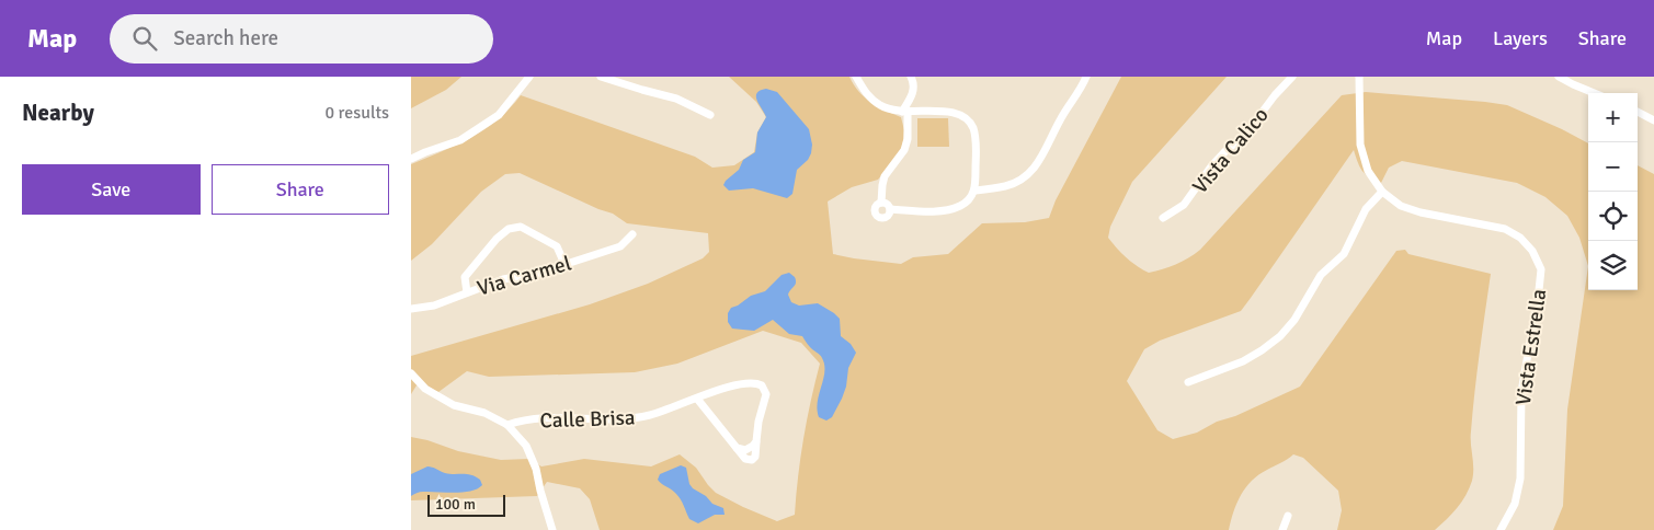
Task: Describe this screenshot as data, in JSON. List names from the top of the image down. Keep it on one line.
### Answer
{"streets":{"street":["Vista Calico","Via Carmel","Vista Estrella","Calle Brisa"]},"scale_bar":"100 m","page":{"header":"Map","search":"Search here","nav":["Map","Layers","Share"],"heading":["Nearby","0 results"],"map_buttons":["+","−"],"buttons":["Save","Share"],"scale":"100 m"}}
